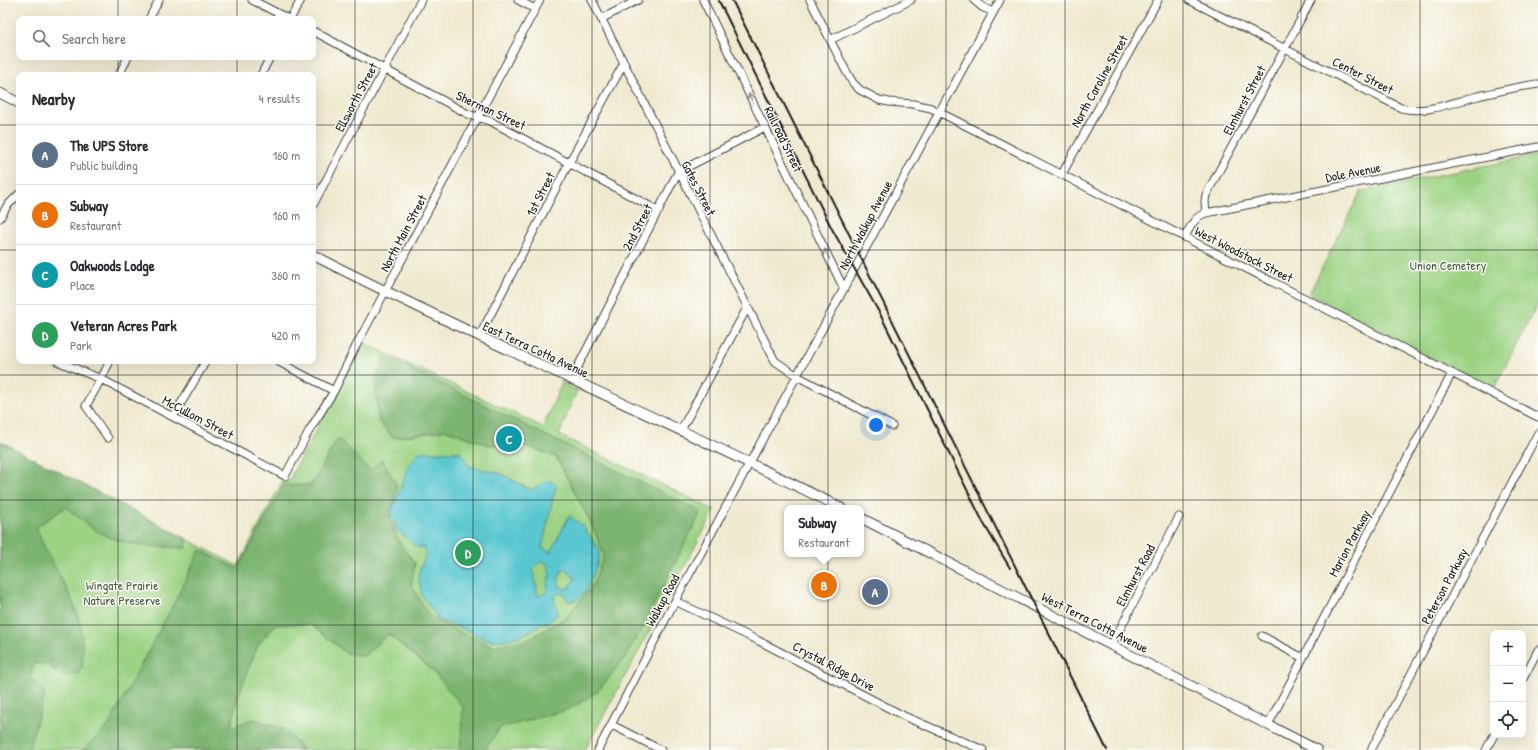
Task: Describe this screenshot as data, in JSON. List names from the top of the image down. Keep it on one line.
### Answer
{"streets":{"main road":["East Terra Cotta Avenue","West Terra Cotta Avenue"],"street":["Center Street","North Caroline Street","Ellsworth Street","Elmhurst Street","Sherman Street","Railroad Street","Dole Avenue","Gates Street","1st Street","North Walkup Avenue","2nd Street","North Main Street","West Woodstock Street","McCullom Street","Marion Parkway","Elmhurst Road","Peterson Parkway","Walkup Road","Crystal Ridge Drive"]},"crossings":[["Center Street","Elmhurst Street"],["North Caroline Street","West Woodstock Street"],["Ellsworth Street","Sherman Street"],["Elmhurst Street","Dole Avenue"],["Sherman Street","1st Street"],["Sherman Street","2nd Street"],["Sherman Street","North Main Street"],["Railroad Street","North Walkup Avenue"],["Gates Street","1st Street"],["Gates Street","North Walkup Avenue"],["Gates Street","2nd Street"],["1st Street","East Terra Cotta Avenue"],["North Walkup Avenue","West Woodstock Street"],["North Walkup Avenue","East Terra Cotta Avenue"],["North Walkup Avenue","Walkup Road"],["2nd Street","East Terra Cotta Avenue"],["North Main Street","East Terra Cotta Avenue"],["North Main Street","McCullom Street"],["West Woodstock Street","Marion Parkway"],["East Terra Cotta Avenue","Walkup Road"],["Marion Parkway","West Terra Cotta Avenue"],["Elmhurst Road","West Terra Cotta Avenue"],["Walkup Road","Crystal Ridge Drive"]],"one_way":["Railroad Street"],"parks":["Union Cemetery","Wingate Prairie Nature Preserve"],"page":{"search":"Search here","heading":["Nearby","4 results"],"list":[{"mark":"A","name":"The UPS Store","note":"Public building","value":"160 m"},{"mark":"B","name":"Subway","note":"Restaurant","value":"160 m"},{"mark":"C","name":"Oakwoods Lodge","note":"Place","value":"360 m"},{"mark":"D","name":"Veteran Acres Park","note":"Park","value":"420 m"}],"pins":["C","D","B","A"],"popup":["Subway","Restaurant"],"map_buttons":["+","−"]}}
